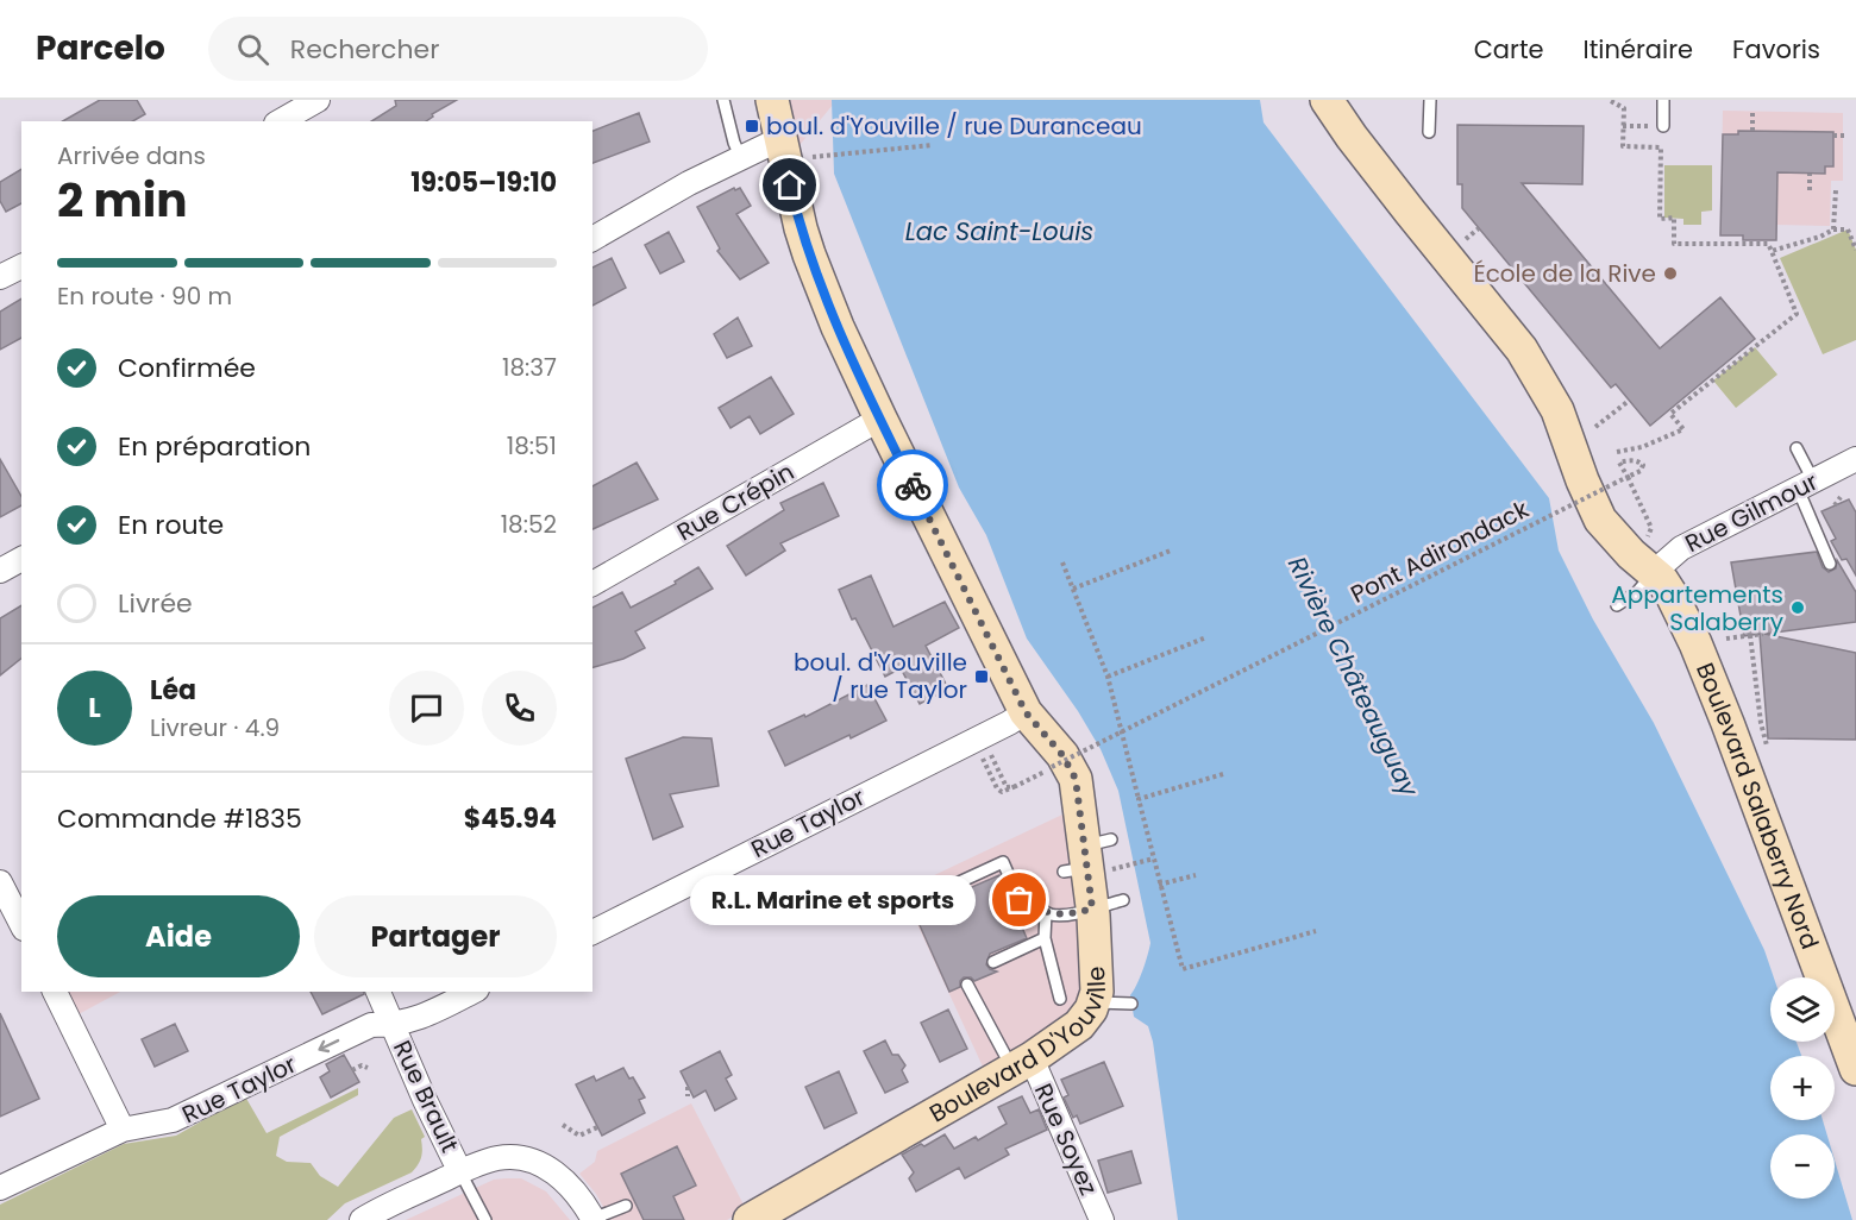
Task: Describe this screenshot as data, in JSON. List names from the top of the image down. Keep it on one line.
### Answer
{"streets":{"street":["Rue Crépin","Rue Gilmour","Boulevard Salaberry Nord","Rue Taylor","Boulevard D'Youville","Rue Brault","Rue Soyez"],"path":["Pont Adirondack"]},"crossings":[["Rue Crépin","Boulevard D'Youville"],["Rue Gilmour","Boulevard Salaberry Nord"],["Rue Taylor","Boulevard D'Youville"],["Rue Taylor","Rue Brault"],["Boulevard D'Youville","Rue Soyez"]],"water":["Lac Saint-Louis","Rivière Châteauguay"],"places":{"transit":["boul. d'Youville / rue Duranceau","boul. d'Youville / rue Taylor"],"other":["École de la Rive","Appartements Salaberry","R.L. Marine et sports"]},"page":{"header":"Parcelo","search":"Rechercher","nav":["Carte","Itinéraire","Favoris"],"heading":["2 min","Arrivée dans","19:05–19:10"],"panel":["Léa","Livreur · 4.9","Commande #1835","$45.94"],"bar":"En route · 90 m","list":[["Confirmée","18:37"],["En préparation","18:51"],["En route","18:52"],"Livrée"],"round":"L","bubble":"R.L. Marine et sports","buttons":["Aide","Partager"],"map_buttons":["+","−"]}}
